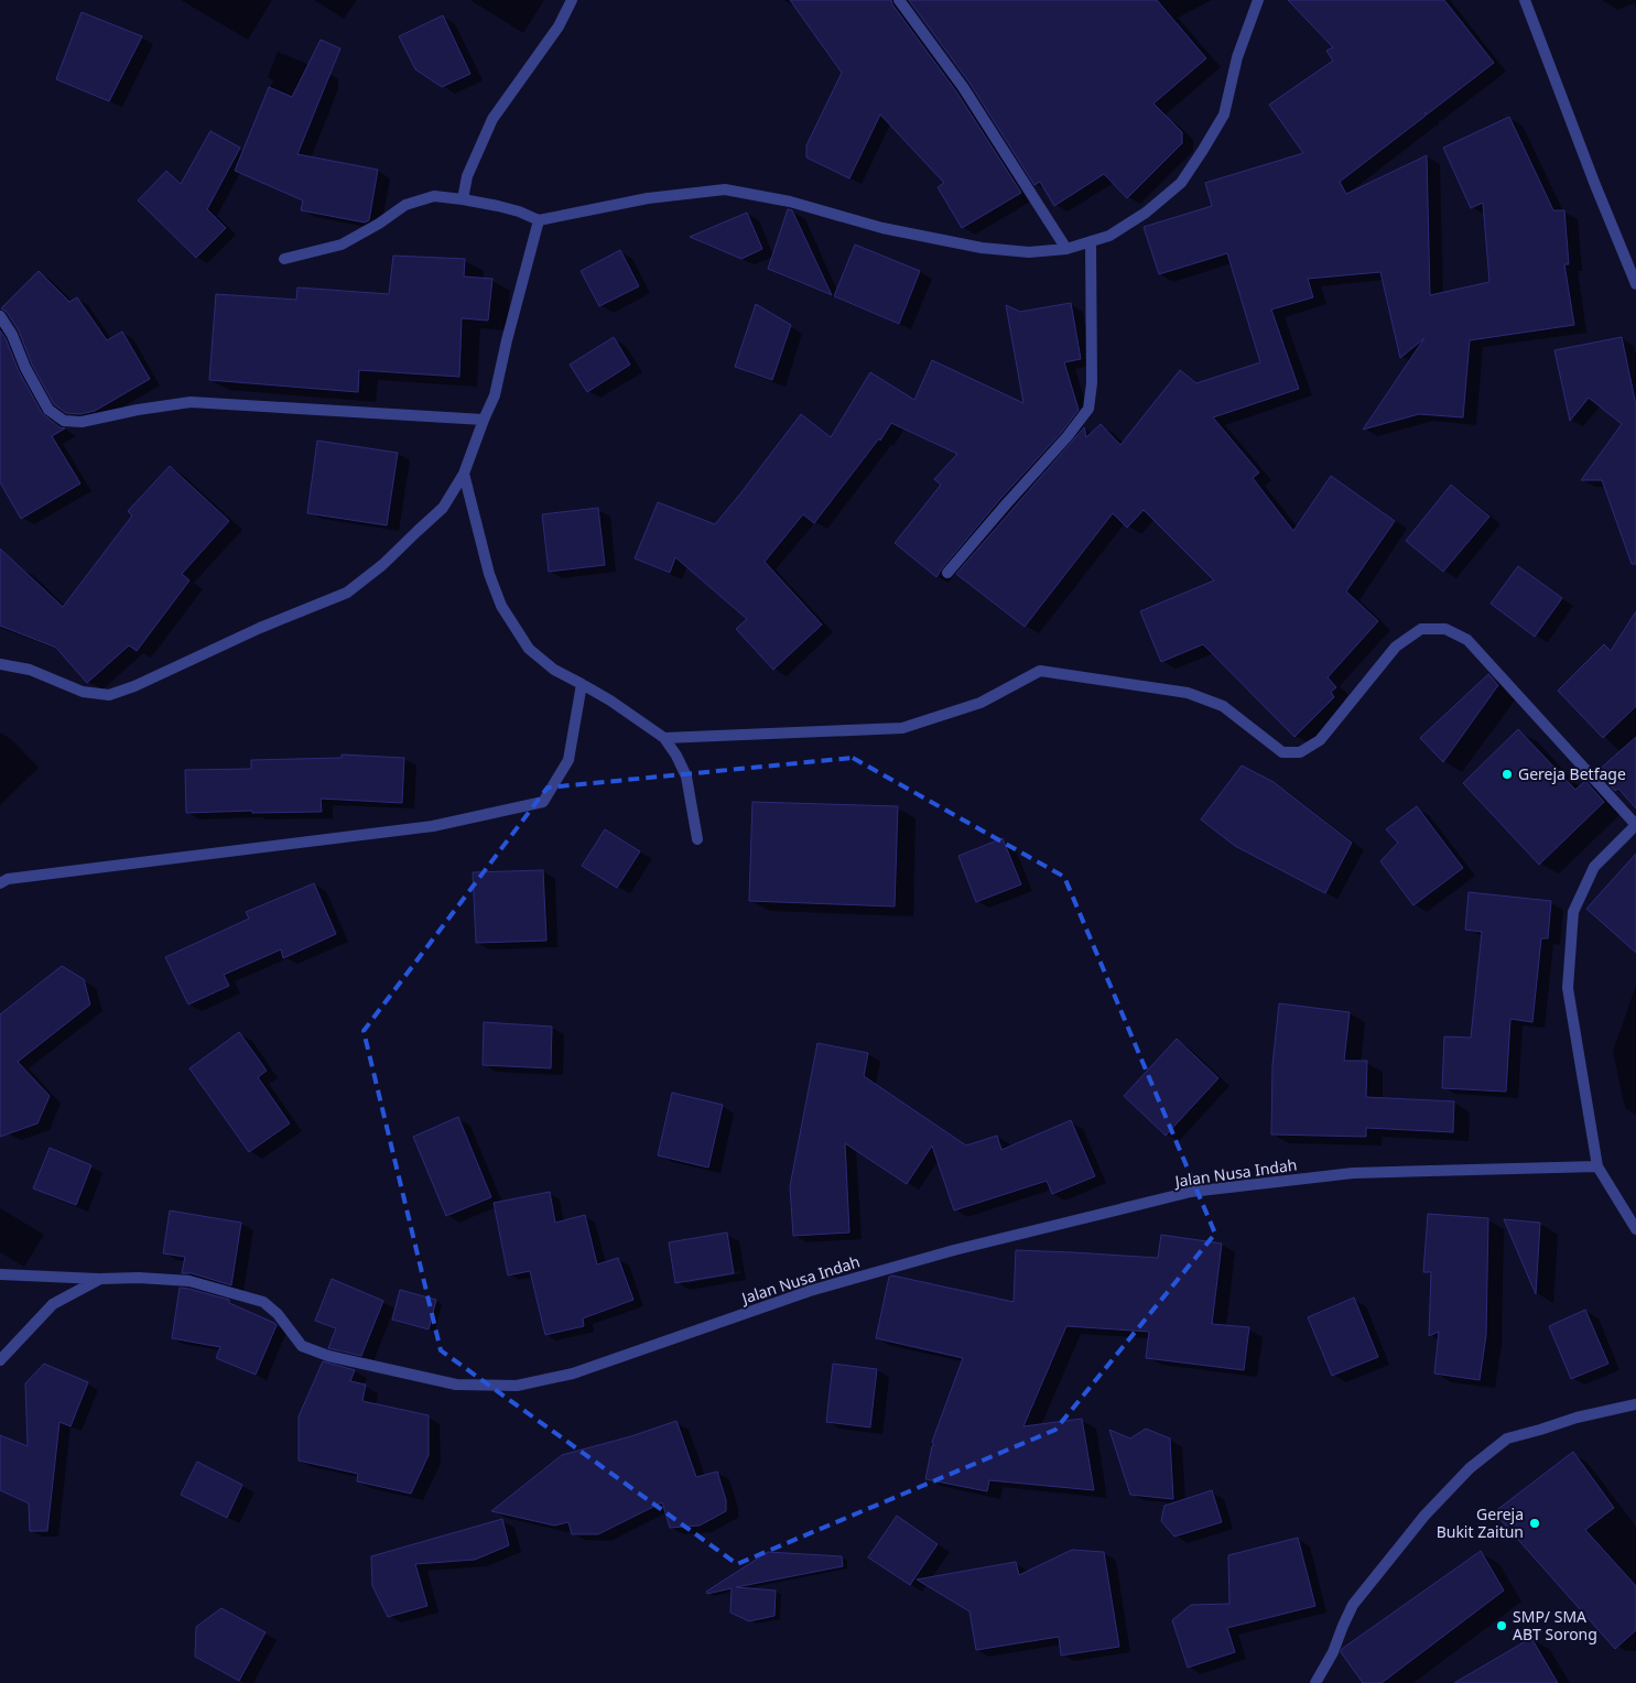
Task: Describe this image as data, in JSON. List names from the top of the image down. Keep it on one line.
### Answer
{"streets":{"street":["Jalan Nusa Indah"]},"places":["Gereja Betfage","Gereja Bukit Zaitun","SMP/ SMA ABT Sorong"]}
